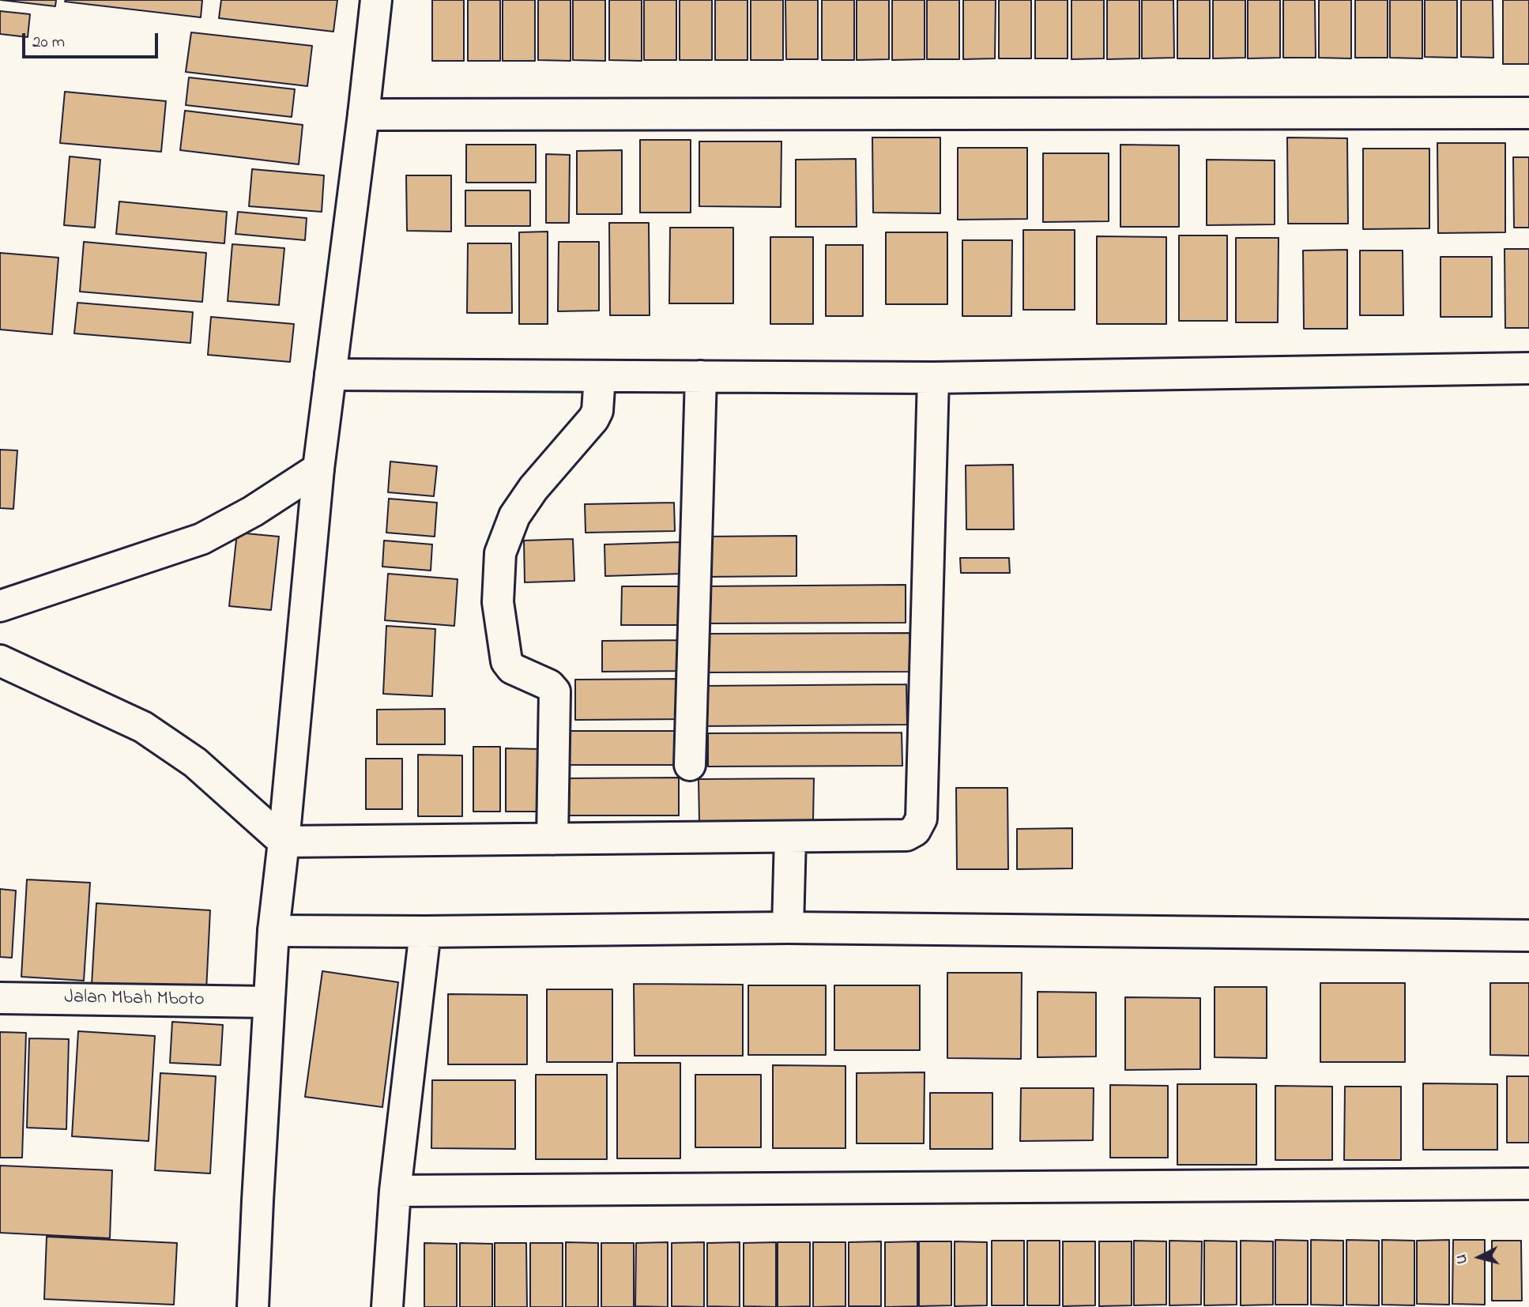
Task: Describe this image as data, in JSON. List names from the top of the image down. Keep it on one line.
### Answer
{"streets":{"street":["Jalan Mbah Mboto"]},"scale_bar":"20 m","north":"left"}
